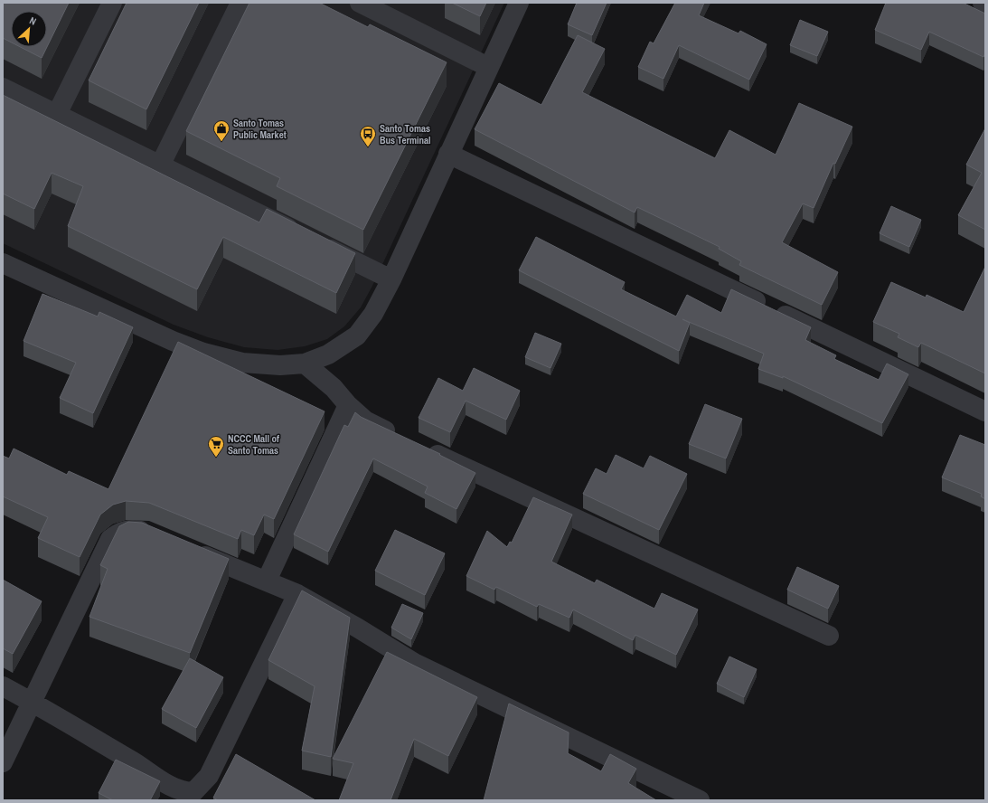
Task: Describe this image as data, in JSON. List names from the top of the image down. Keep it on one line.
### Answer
{"places":{"shop":["Santo Tomas Public Market"],"bus stop":["Santo Tomas Bus Terminal"],"supermarket":["NCCC Mall of Santo Tomas"]},"north":"top right"}
